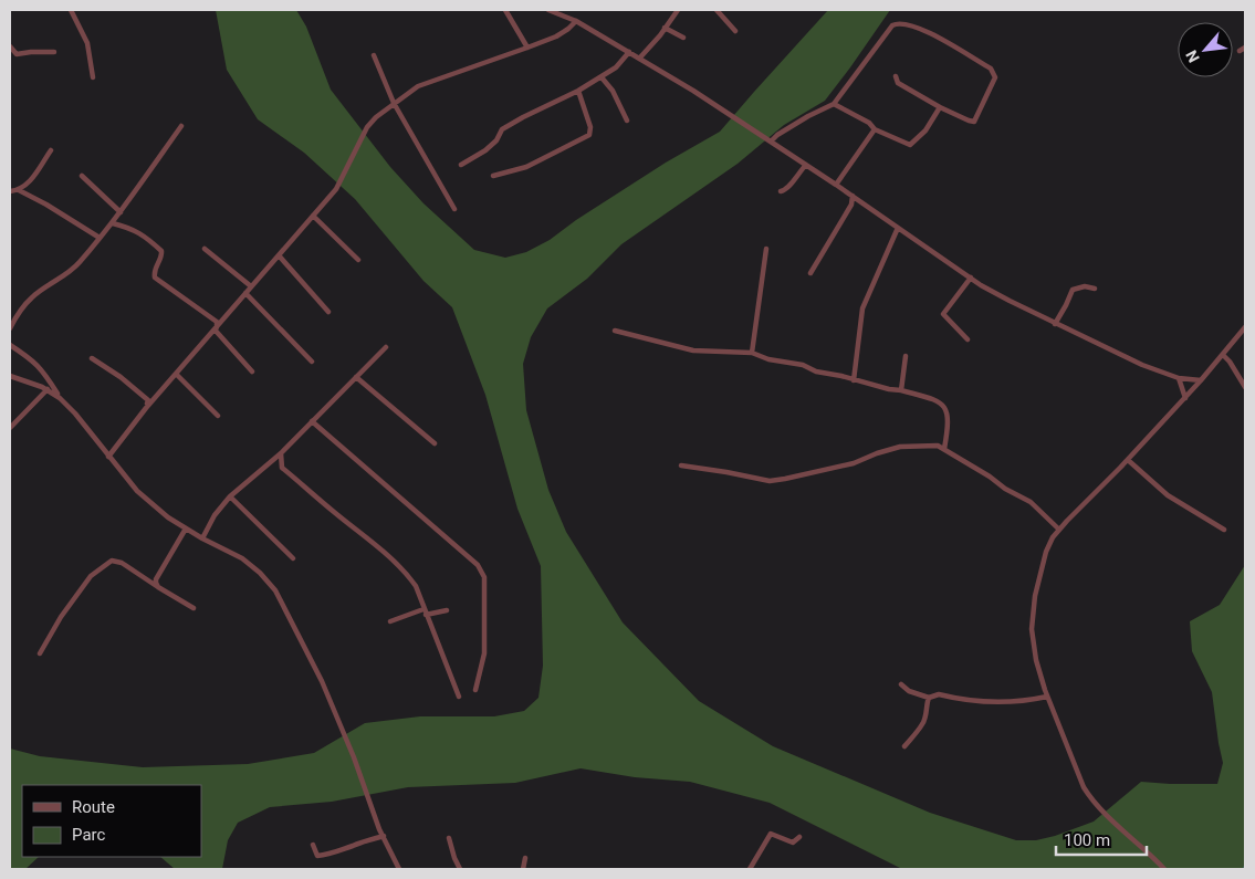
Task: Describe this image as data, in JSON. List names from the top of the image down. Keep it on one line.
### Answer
{"legend":["Route","Parc"],"scale_bar":"100 m","north":"bottom left"}
